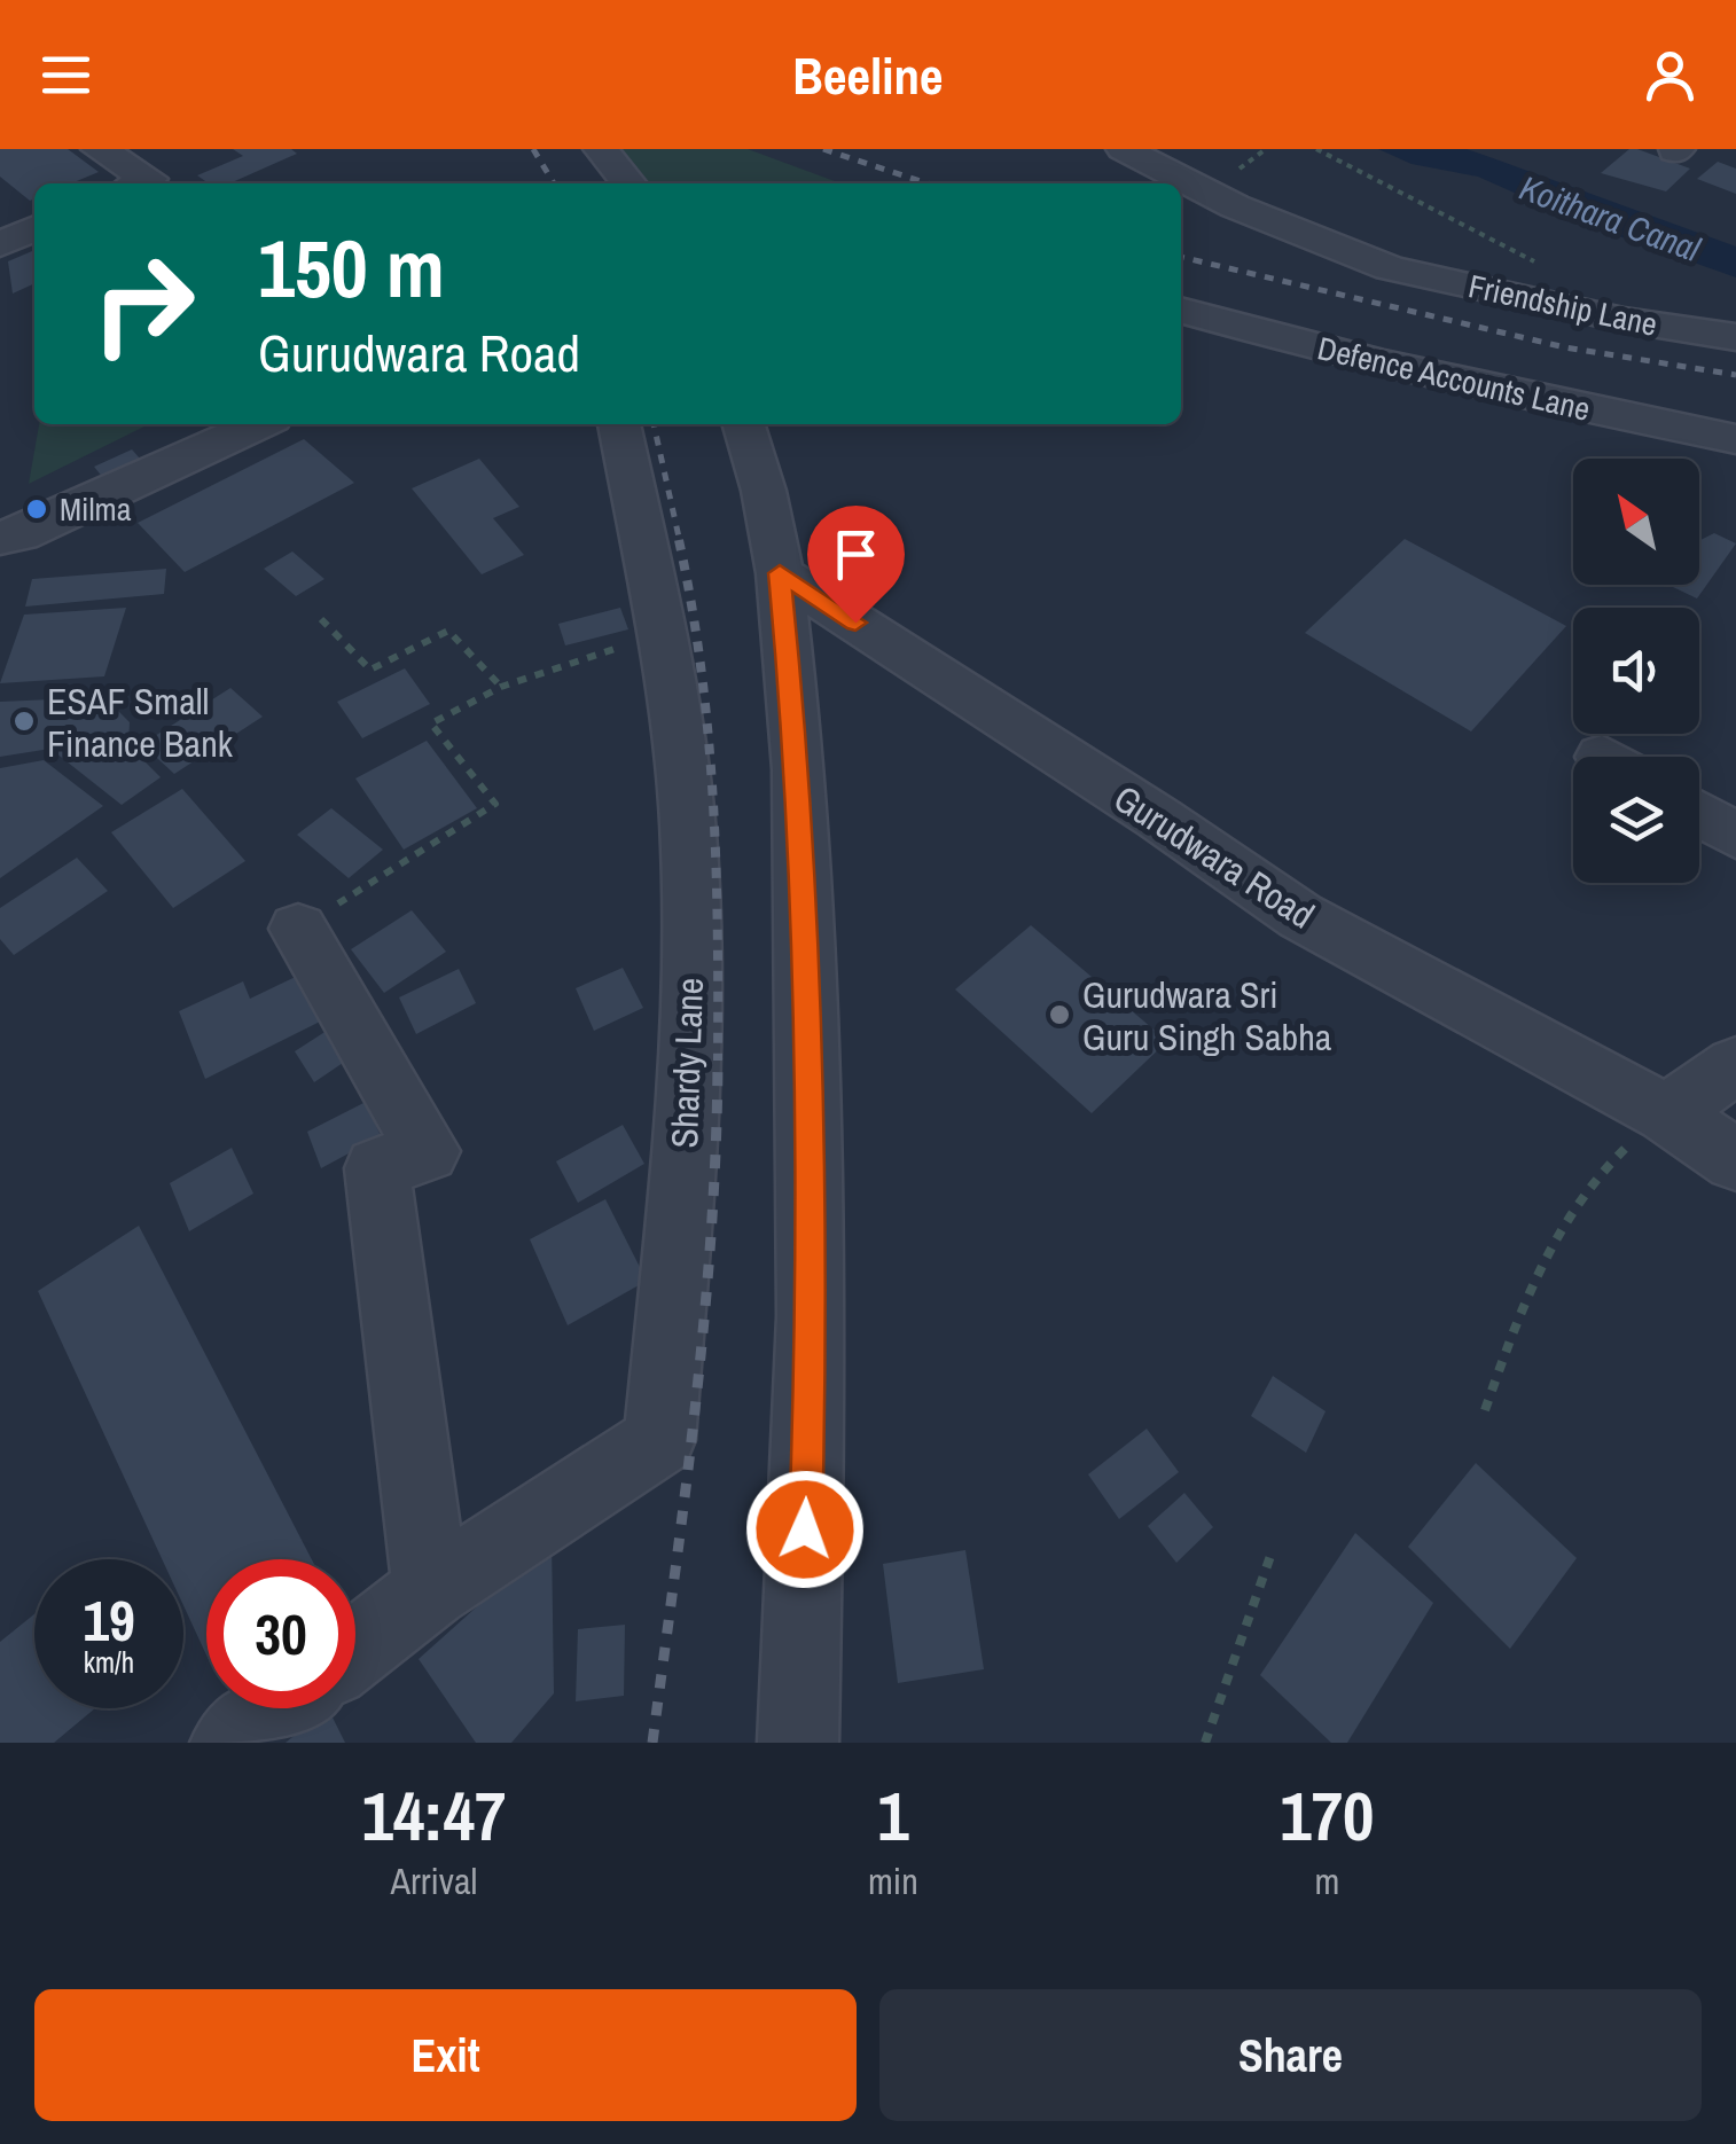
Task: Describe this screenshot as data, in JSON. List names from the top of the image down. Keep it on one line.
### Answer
{"streets":{"street":["Friendship Lane","Defence Accounts Lane","Gurudwara Road","Shardy Lane"]},"water":["Koithara Canal"],"places":["Milma","ESAF Small Finance Bank","Gurudwara Sri Guru Singh Sabha"],"north":"top left","page":{"header":"Beeline","turn":["150 m","Gurudwara Road"],"speed":"19 km/h","limit":"30","eta":["14:47","Arrival","1","min","170","m"],"buttons":["Exit","Share"]}}
